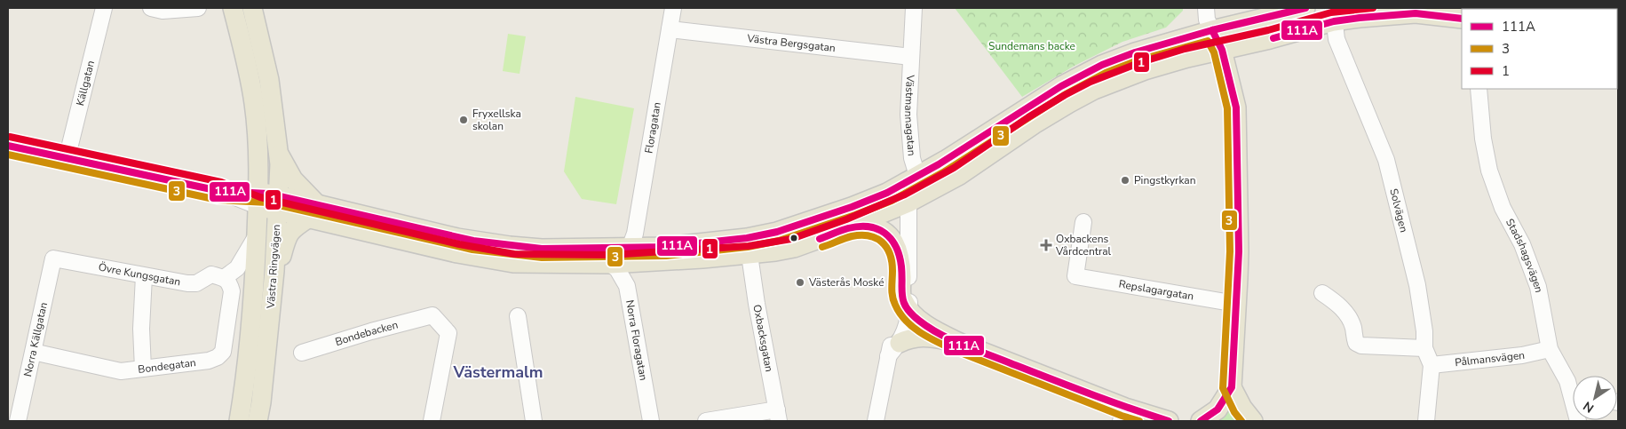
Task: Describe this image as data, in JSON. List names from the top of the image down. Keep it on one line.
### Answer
{"streets":{"main road":["Västra Ringvägen"],"street":["Västra Bergsgatan","Källgatan","Västmannagatan","Floragatan","Solvägen","Stadshagsvägen","Övre Kungsgatan","Repslagargatan","Bondebacken","Oxbacksgatan","Norra Källgatan","Norra Floragatan","Pålmansvägen","Bondegatan"]},"crossings":[["Västra Bergsgatan","Västmannagatan"],["Västra Bergsgatan","Floragatan"],["Solvägen","Pålmansvägen"],["Stadshagsvägen","Pålmansvägen"],["Övre Kungsgatan","Norra Källgatan"],["Övre Kungsgatan","Bondegatan"],["Norra Källgatan","Bondegatan"]],"districts":["Västermalm"],"parks":["Sundemans backe"],"places":{"other":["Fryxellska skolan","Pingstkyrkan","Västerås Moské"],"health":["Oxbackens Vårdcentral"]},"lines":["transit line 111A","transit line 1","transit line 3"],"legend":["111A","3","1"],"north":"bottom left"}
